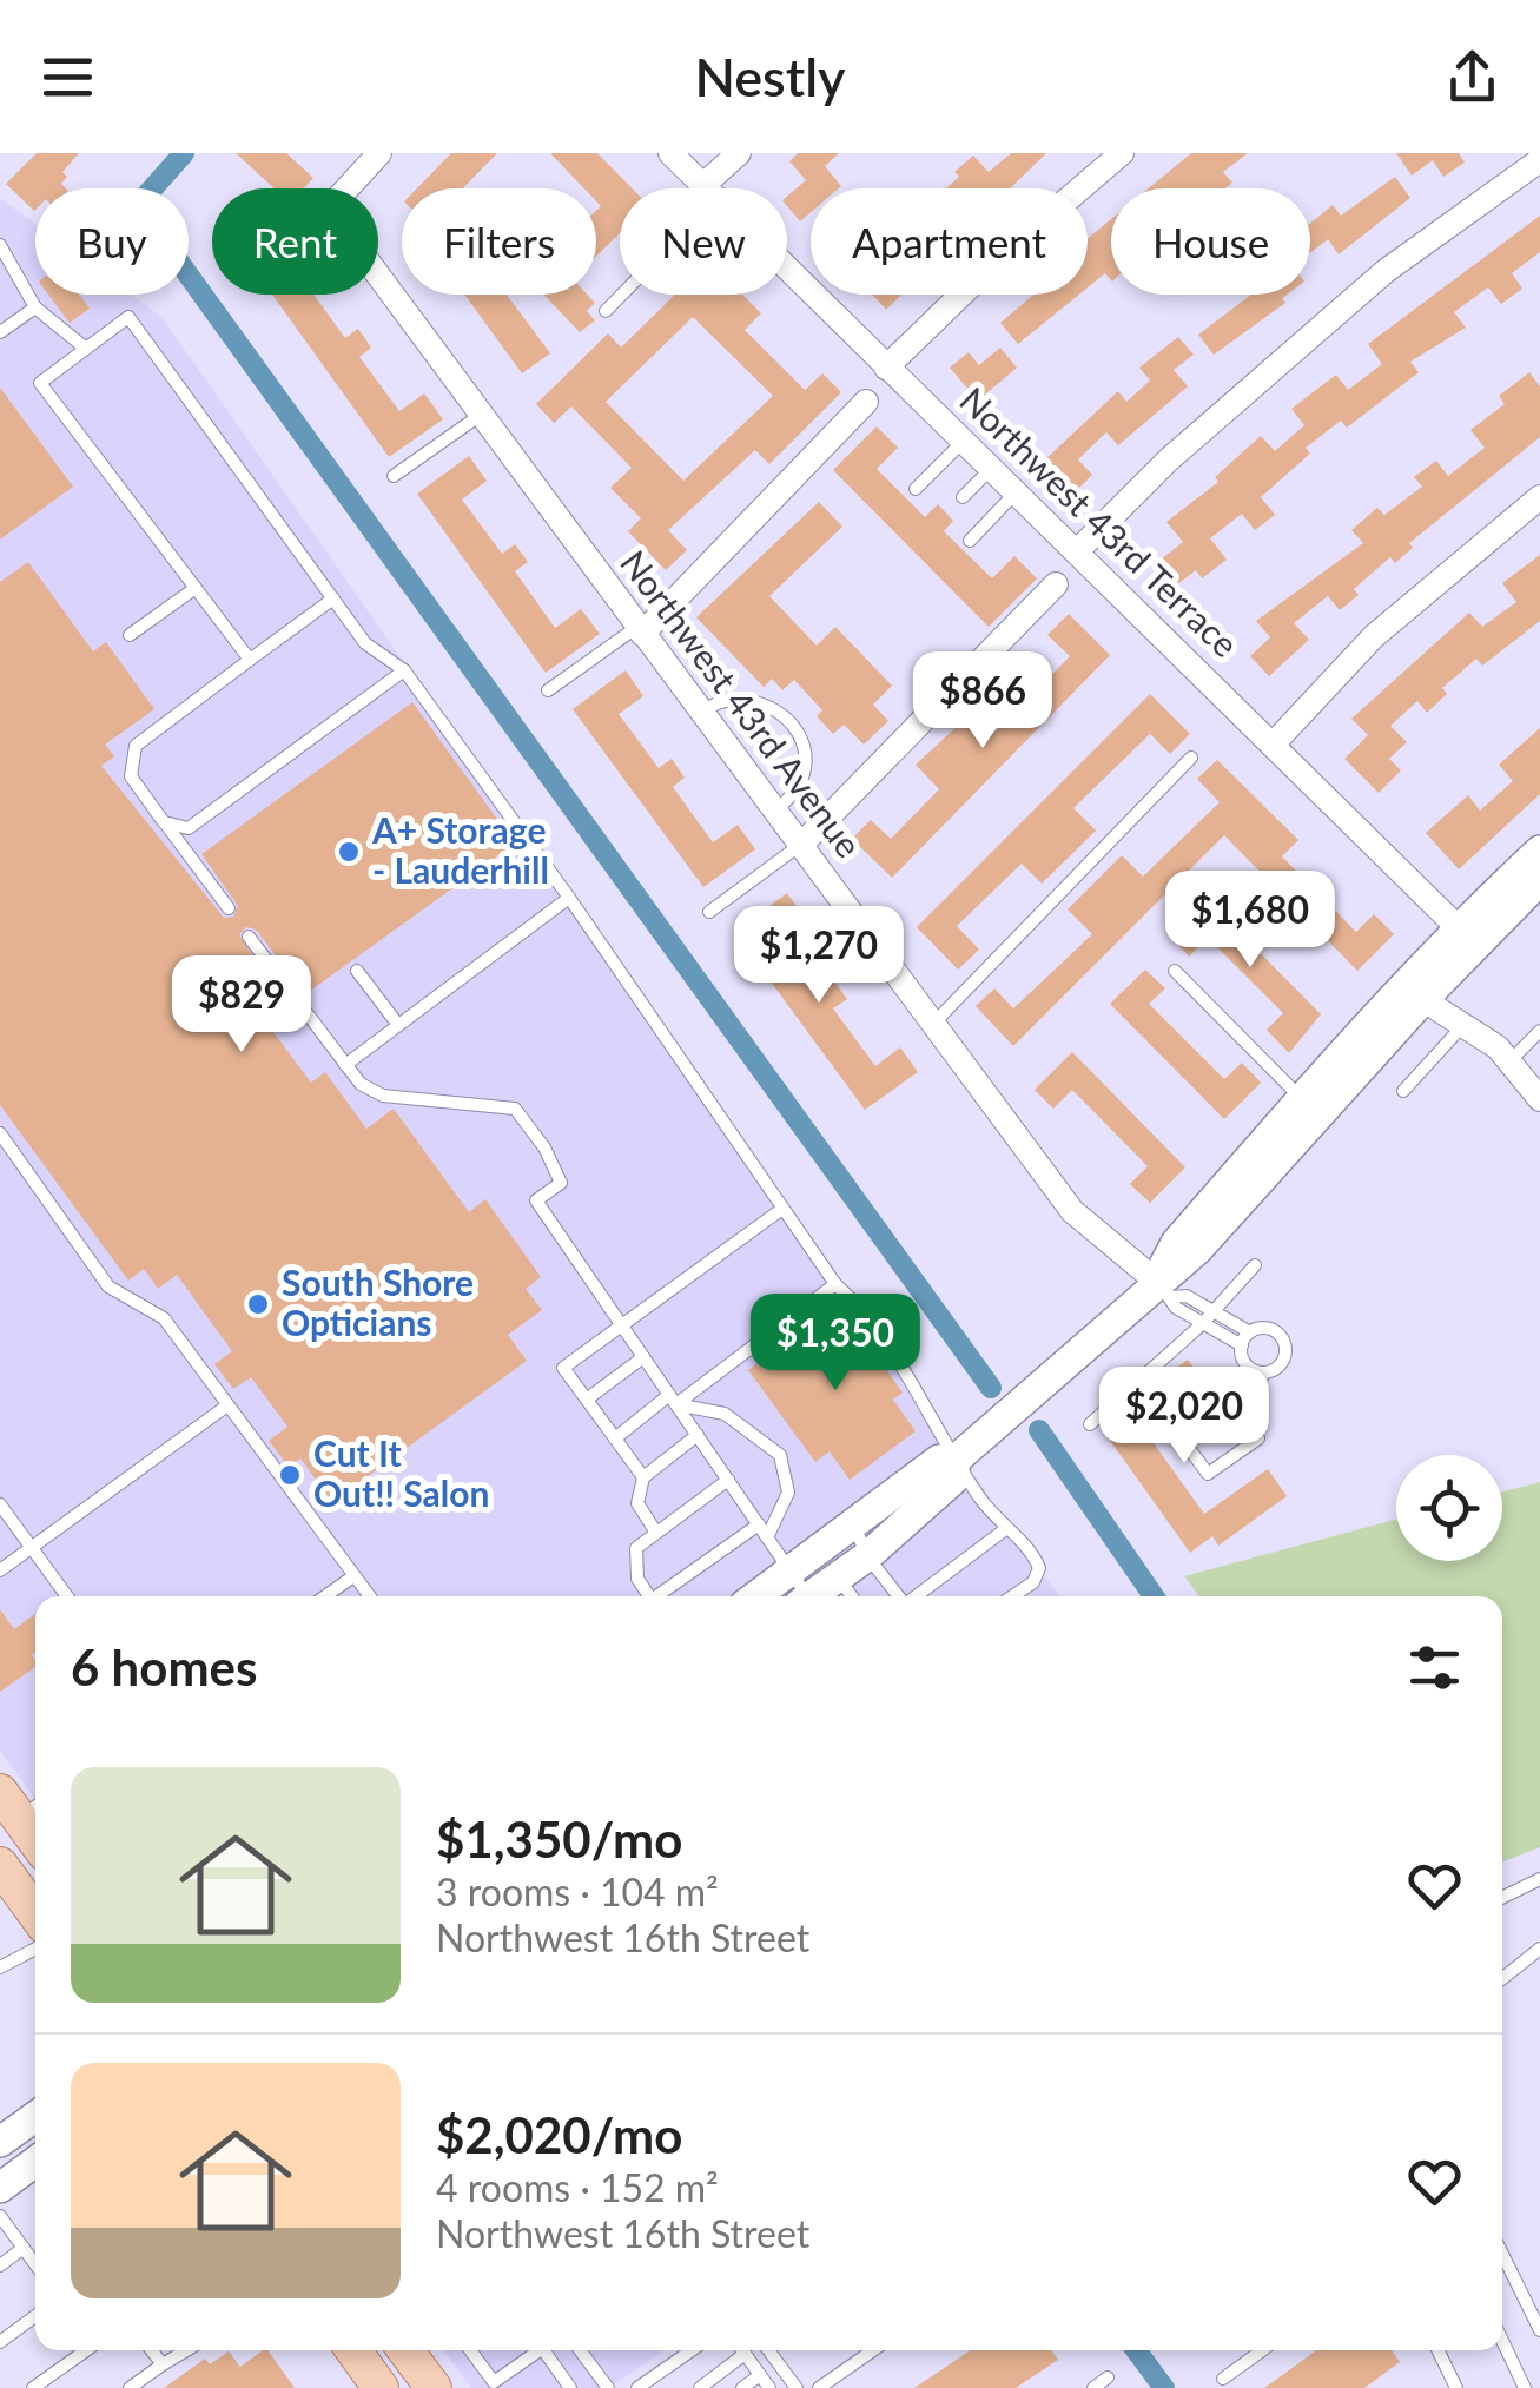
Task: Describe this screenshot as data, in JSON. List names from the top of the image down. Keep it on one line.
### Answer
{"streets":{"street":["Northwest 43rd Terrace","Northwest 43rd Avenue"]},"places":["A+ Storage - Lauderhill","South Shore Opticians","Cut It Out!! Salon"],"page":{"header":"Nestly","chip":["Buy","Rent","Filters","New","Apartment","House"],"price":["$866","$1,680","$1,270","$829","$1,350","$2,020"],"heading":"6 homes","list":[{"name":"$1,350/mo","note":"3 rooms · 104 m² · Northwest 16th Street"},{"name":"$2,020/mo","note":"4 rooms · 152 m² · Northwest 16th Street"}]}}
